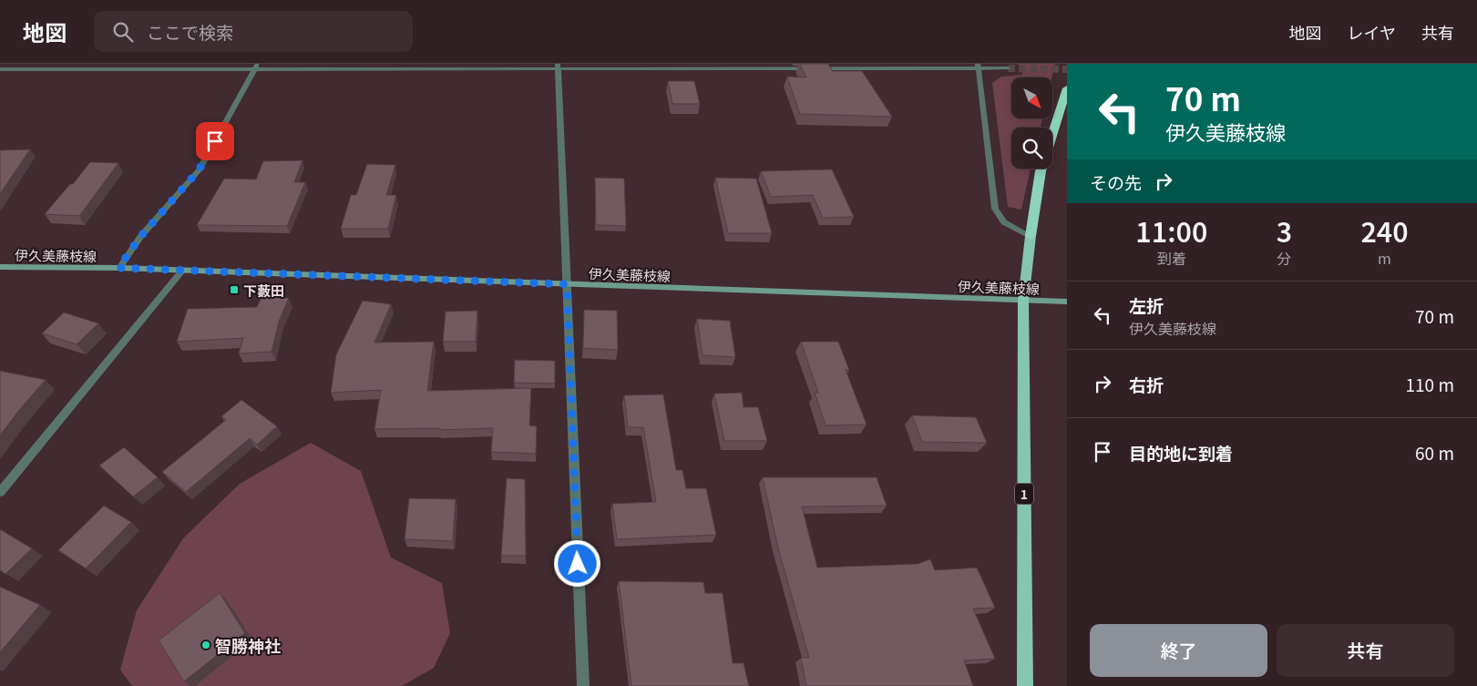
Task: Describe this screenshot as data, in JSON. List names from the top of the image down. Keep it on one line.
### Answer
{"streets":{"highway":["1"],"main road":["伊久美藤枝線"]},"crossings":[["伊久美藤枝線","1"]],"places":{"transit":["下藪田"],"other":["智勝神社"]},"north":"bottom right","page":{"header":"地図","search":"ここで検索","nav":["地図","レイヤ","共有"],"turn":["70 m","伊久美藤枝線"],"then":"その先","eta":["11:00","到着","3","分","240","m"],"list":[{"name":"左折","note":"伊久美藤枝線","value":"70 m"},{"name":"右折","value":"110 m"},{"name":"目的地に到着","value":"60 m"}],"buttons":["終了","共有"]}}
